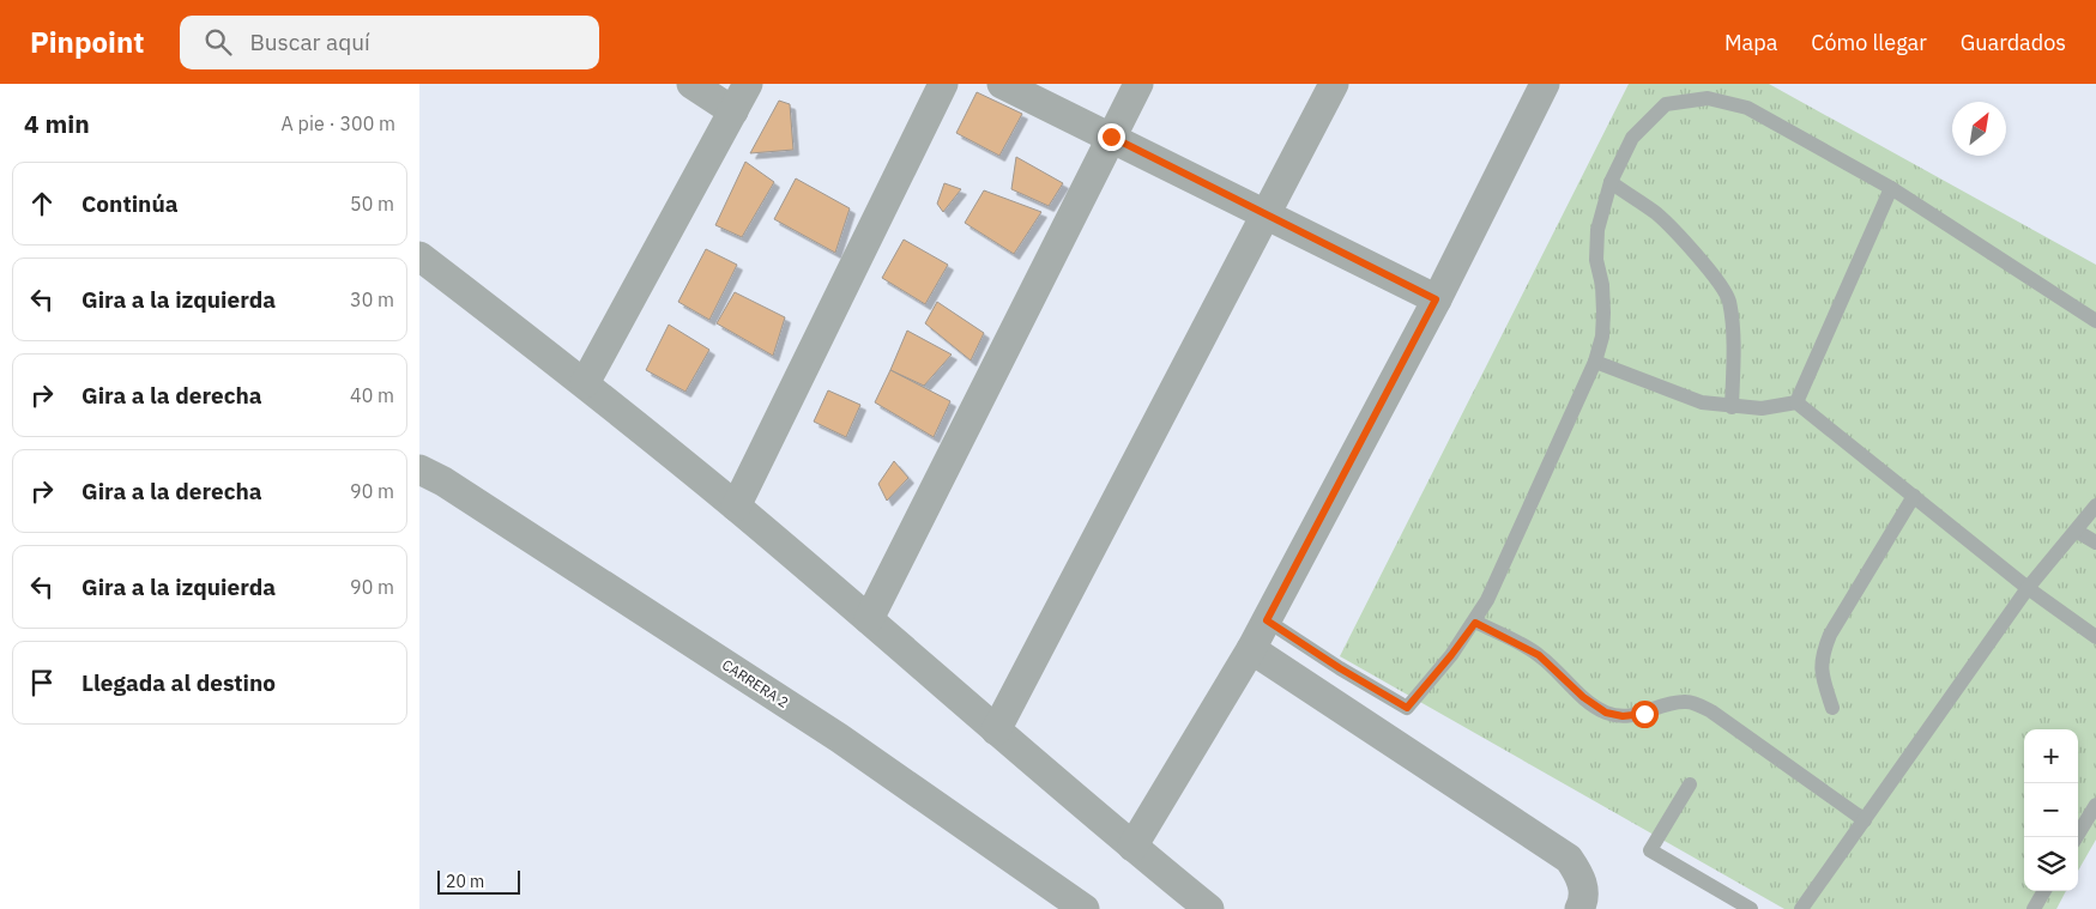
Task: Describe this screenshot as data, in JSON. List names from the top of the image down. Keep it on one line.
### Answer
{"streets":{"street":["CARRERA 2"]},"scale_bar":"20 m","north":"top right","page":{"header":"Pinpoint","search":"Buscar aquí","nav":["Mapa","Cómo llegar","Guardados"],"heading":["4 min","A pie · 300 m"],"list":[["Continúa","50 m"],["Gira a la izquierda","30 m"],["Gira a la derecha","40 m"],["Gira a la derecha","90 m"],["Gira a la izquierda","90 m"],"Llegada al destino"],"map_buttons":["+","−"],"scale":"20 m"}}
